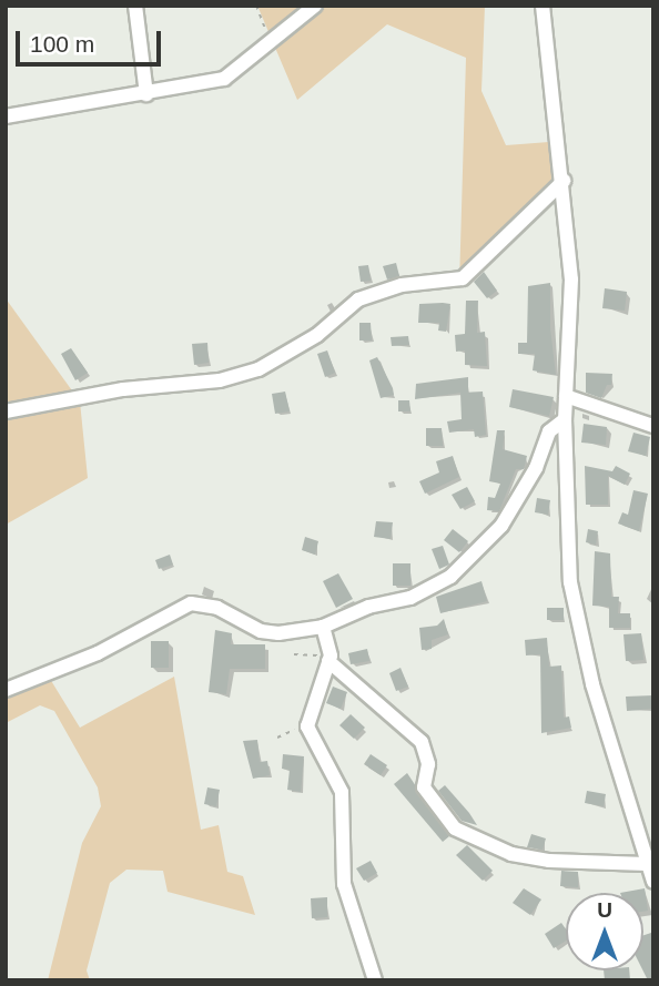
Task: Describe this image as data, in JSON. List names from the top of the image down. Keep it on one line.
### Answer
{"scale_bar":"100 m","north":"top"}
